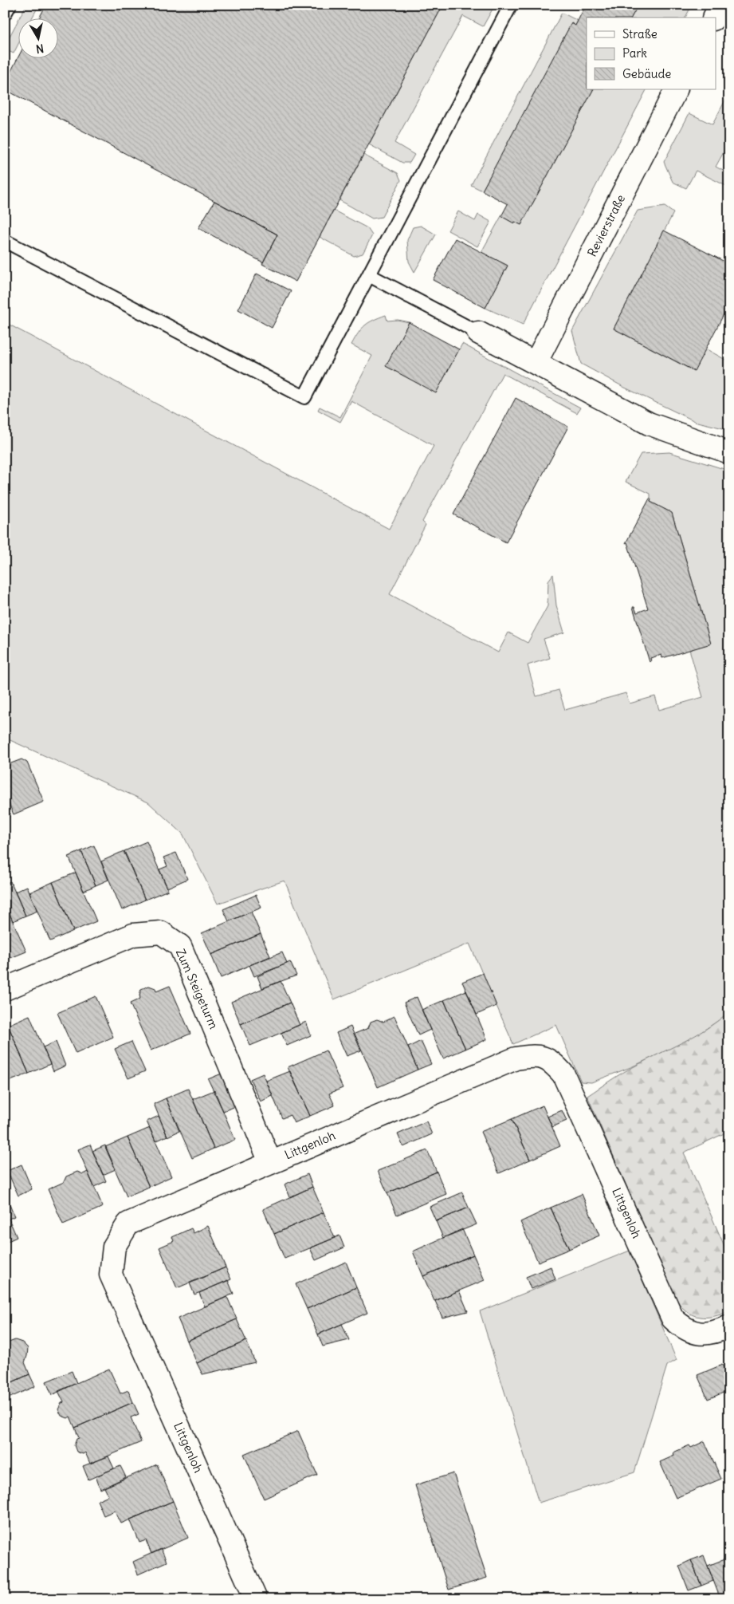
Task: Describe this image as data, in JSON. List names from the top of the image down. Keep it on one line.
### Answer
{"streets":{"street":["Revierstraße","Zum Steigeturm","Littgenloh"]},"crossings":[["Zum Steigeturm","Littgenloh"]],"legend":["Straße","Park","Gebäude"],"north":"bottom"}
